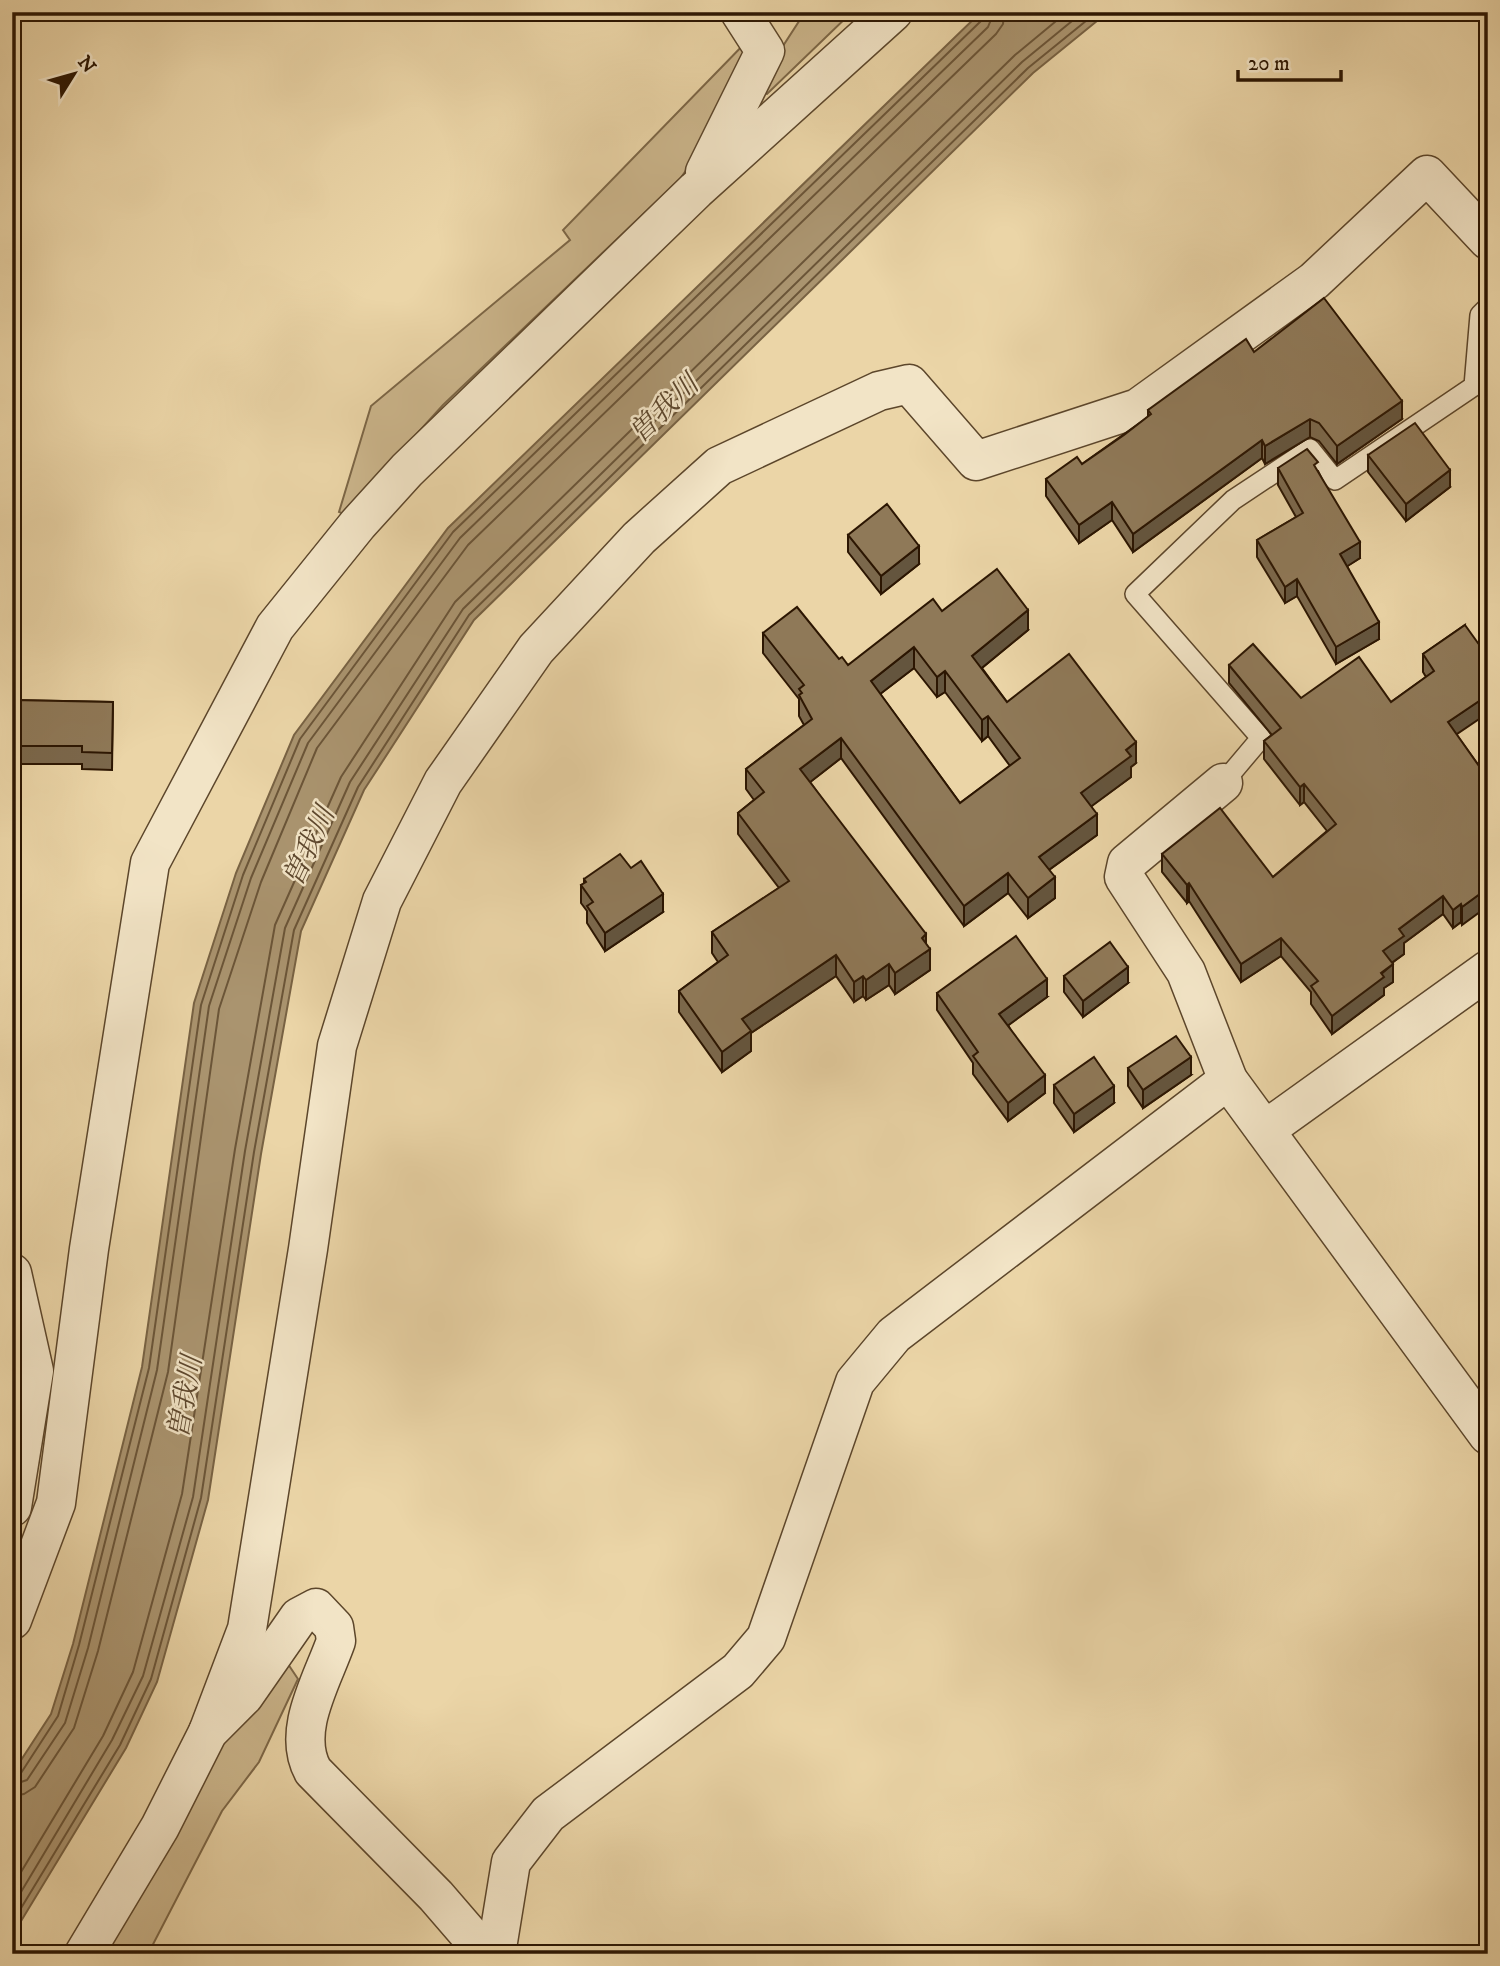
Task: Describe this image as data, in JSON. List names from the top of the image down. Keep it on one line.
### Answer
{"water":["曽我川"],"scale_bar":"20 m","north":"top right"}
